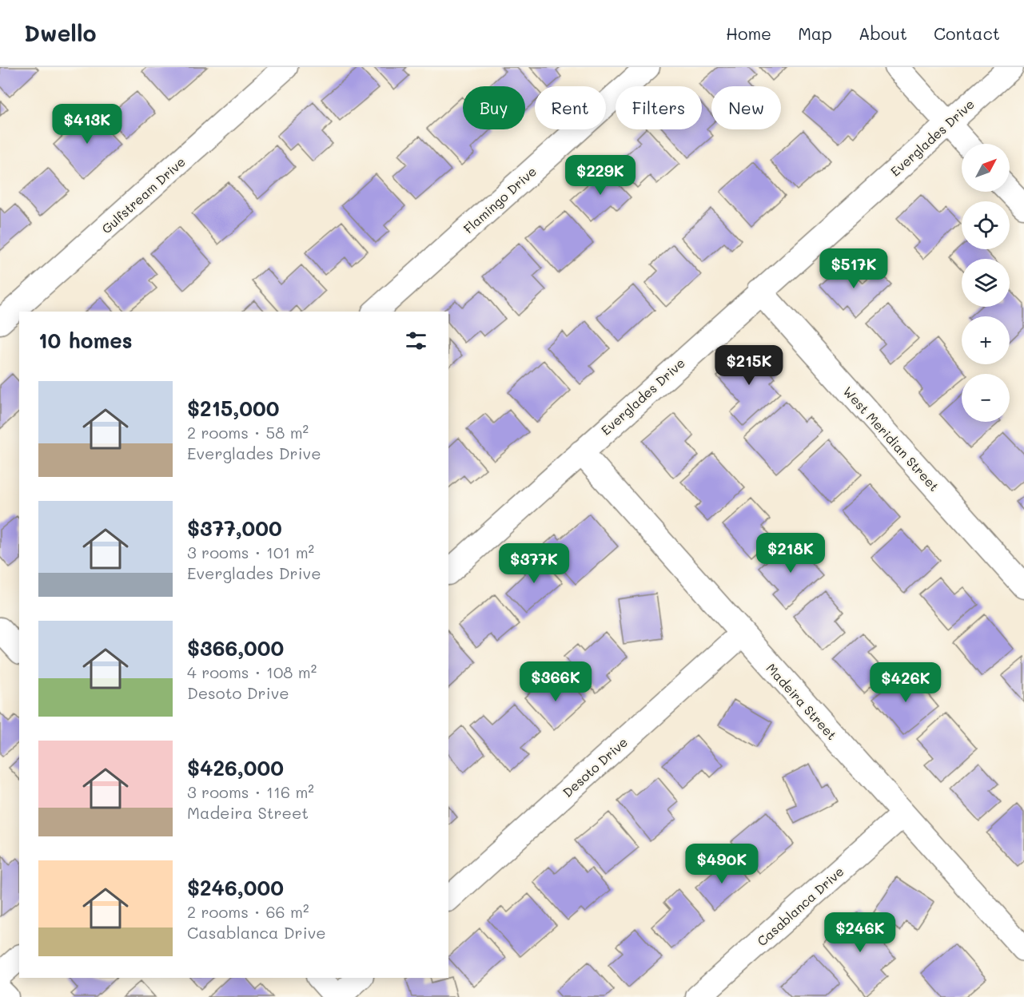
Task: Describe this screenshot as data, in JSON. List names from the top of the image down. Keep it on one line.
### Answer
{"streets":{"street":["Everglades Drive","Gulfstream Drive","Flamingo Drive","West Meridian Street","Madeira Street","Desoto Drive","Casablanca Drive"]},"crossings":[["Everglades Drive","West Meridian Street"],["Everglades Drive","Madeira Street"],["Madeira Street","Desoto Drive"],["Madeira Street","Casablanca Drive"]],"north":"top right","page":{"header":"Dwello","nav":["Home","Map","About","Contact"],"chip":["Buy","Rent","Filters","New"],"price":["$413K","$229K","$517K","$215K","$218K","$377K","$366K","$426K","$490K","$246K"],"map_buttons":["+","−"],"heading":"10 homes","list":[{"name":"$215,000","note":"2 rooms · 58 m² · Everglades Drive"},{"name":"$377,000","note":"3 rooms · 101 m² · Everglades Drive"},{"name":"$366,000","note":"4 rooms · 108 m² · Desoto Drive"},{"name":"$426,000","note":"3 rooms · 116 m² · Madeira Street"},{"name":"$246,000","note":"2 rooms · 66 m² · Casablanca Drive"}]}}
